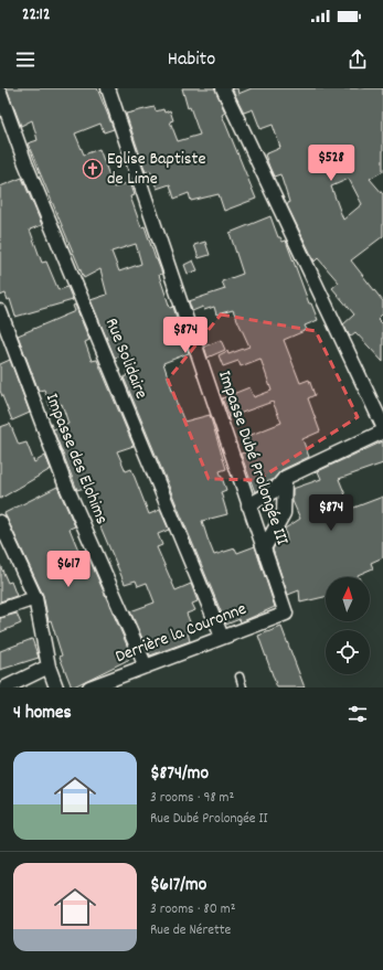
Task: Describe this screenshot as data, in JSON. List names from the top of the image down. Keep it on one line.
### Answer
{"streets":{"street":["Rue Solidaire","Impasse Dubé Prolongée III","Impasse des Elohims","Derrière la Couronne"]},"crossings":[["Rue Solidaire","Derrière la Couronne"],["Impasse Dubé Prolongée III","Derrière la Couronne"],["Impasse des Elohims","Derrière la Couronne"]],"places":{"church":["Eglise Baptiste de Lime"]},"north":"top","page":{"status":"22:12","header":"Habito","price":["$528","$874","$874","$617"],"heading":"4 homes","list":[{"name":"$874/mo","note":"3 rooms · 98 m² · Rue Dubé Prolongée II"},{"name":"$617/mo","note":"3 rooms · 80 m² · Rue de Nérette"}]}}
